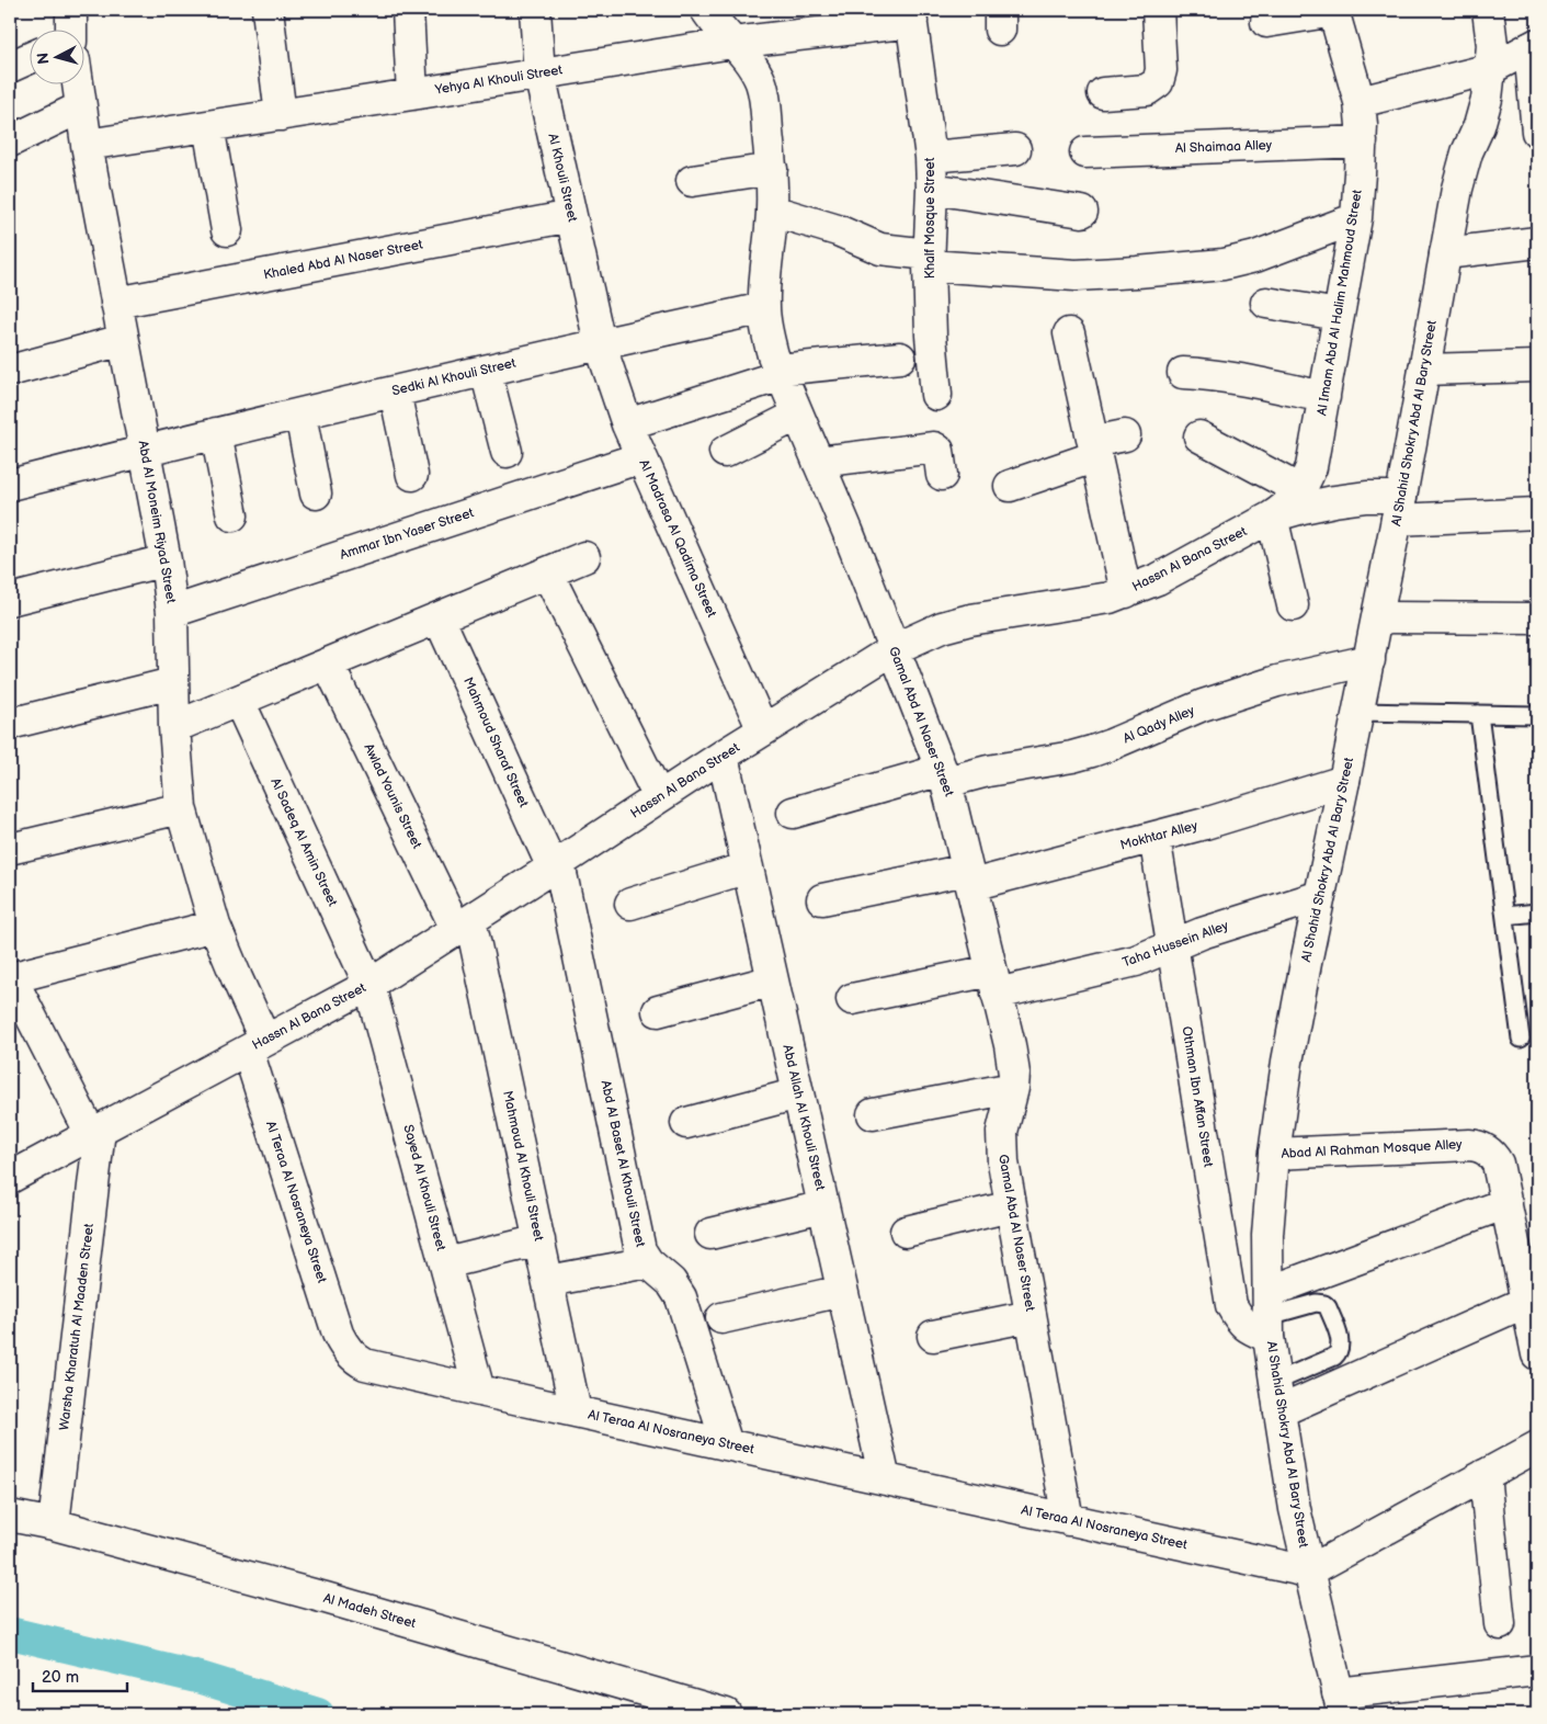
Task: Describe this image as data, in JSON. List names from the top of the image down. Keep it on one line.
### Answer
{"streets":{"street":["Yehya Al Khouli Street","Al Shaimaa Alley","Al Khouli Street","Khalf Mosque Street","Khaled Abd Al Naser Street","Al Imam Abd Al Halim Mahmoud Street","Sedki Al Khouli Street","Al Shahid Shokry Abd Al Bary Street","Abd Al Moneim Riyad Street","Ammar Ibn Yaser Street","Al Madrasa Al Qadima Street","Hassn Al Bana Street","Gamal Abd Al Naser Street","Al Qady Alley","Mahmoud Sharaf Street","Awlad Younis Street","Mokhtar Alley","Al Sadeq Al Amin Street","Taha Hussein Alley","Othman Ibn Affan Street","Abd Allah Al Khouli Street","Abad Al Rahman Mosque Alley","Abd Al Baset Al Khouli Street","Mahmoud Al Khouli Street","Sayed Al Khouli Street","Al Teraa Al Nosraneya Street","Warsha Kharatuh Al Maaden Street","Al Madeh Street"]},"crossings":[["Yehya Al Khouli Street","Al Khouli Street"],["Yehya Al Khouli Street","Khalf Mosque Street"],["Yehya Al Khouli Street","Abd Al Moneim Riyad Street"],["Yehya Al Khouli Street","Gamal Abd Al Naser Street"],["Al Shaimaa Alley","Al Imam Abd Al Halim Mahmoud Street"],["Al Khouli Street","Khaled Abd Al Naser Street"],["Al Khouli Street","Sedki Al Khouli Street"],["Al Khouli Street","Al Madrasa Al Qadima Street"],["Khaled Abd Al Naser Street","Abd Al Moneim Riyad Street"],["Al Imam Abd Al Halim Mahmoud Street","Hassn Al Bana Street"],["Sedki Al Khouli Street","Abd Al Moneim Riyad Street"],["Sedki Al Khouli Street","Al Madrasa Al Qadima Street"],["Sedki Al Khouli Street","Gamal Abd Al Naser Street"],["Al Shahid Shokry Abd Al Bary Street","Hassn Al Bana Street"],["Al Shahid Shokry Abd Al Bary Street","Al Qady Alley"],["Al Shahid Shokry Abd Al Bary Street","Mokhtar Alley"],["Al Shahid Shokry Abd Al Bary Street","Taha Hussein Alley"],["Al Shahid Shokry Abd Al Bary Street","Othman Ibn Affan Street"],["Al Shahid Shokry Abd Al Bary Street","Abad Al Rahman Mosque Alley"],["Al Shahid Shokry Abd Al Bary Street","Al Teraa Al Nosraneya Street"],["Abd Al Moneim Riyad Street","Ammar Ibn Yaser Street"],["Abd Al Moneim Riyad Street","Hassn Al Bana Street"],["Abd Al Moneim Riyad Street","Al Teraa Al Nosraneya Street"],["Ammar Ibn Yaser Street","Al Madrasa Al Qadima Street"],["Al Madrasa Al Qadima Street","Hassn Al Bana Street"],["Hassn Al Bana Street","Gamal Abd Al Naser Street"],["Hassn Al Bana Street","Mahmoud Sharaf Street"],["Hassn Al Bana Street","Awlad Younis Street"],["Hassn Al Bana Street","Al Sadeq Al Amin Street"],["Hassn Al Bana Street","Abd Allah Al Khouli Street"],["Hassn Al Bana Street","Abd Al Baset Al Khouli Street"],["Hassn Al Bana Street","Mahmoud Al Khouli Street"],["Hassn Al Bana Street","Sayed Al Khouli Street"],["Hassn Al Bana Street","Al Teraa Al Nosraneya Street"],["Hassn Al Bana Street","Warsha Kharatuh Al Maaden Street"],["Gamal Abd Al Naser Street","Al Qady Alley"],["Gamal Abd Al Naser Street","Mokhtar Alley"],["Gamal Abd Al Naser Street","Taha Hussein Alley"],["Gamal Abd Al Naser Street","Al Teraa Al Nosraneya Street"],["Mahmoud Sharaf Street","Abd Al Baset Al Khouli Street"],["Awlad Younis Street","Mahmoud Al Khouli Street"],["Mokhtar Alley","Othman Ibn Affan Street"],["Al Sadeq Al Amin Street","Sayed Al Khouli Street"],["Taha Hussein Alley","Othman Ibn Affan Street"],["Abd Allah Al Khouli Street","Al Teraa Al Nosraneya Street"],["Abd Al Baset Al Khouli Street","Al Teraa Al Nosraneya Street"],["Mahmoud Al Khouli Street","Al Teraa Al Nosraneya Street"],["Sayed Al Khouli Street","Al Teraa Al Nosraneya Street"],["Warsha Kharatuh Al Maaden Street","Al Madeh Street"]],"scale_bar":"20 m","north":"left"}
